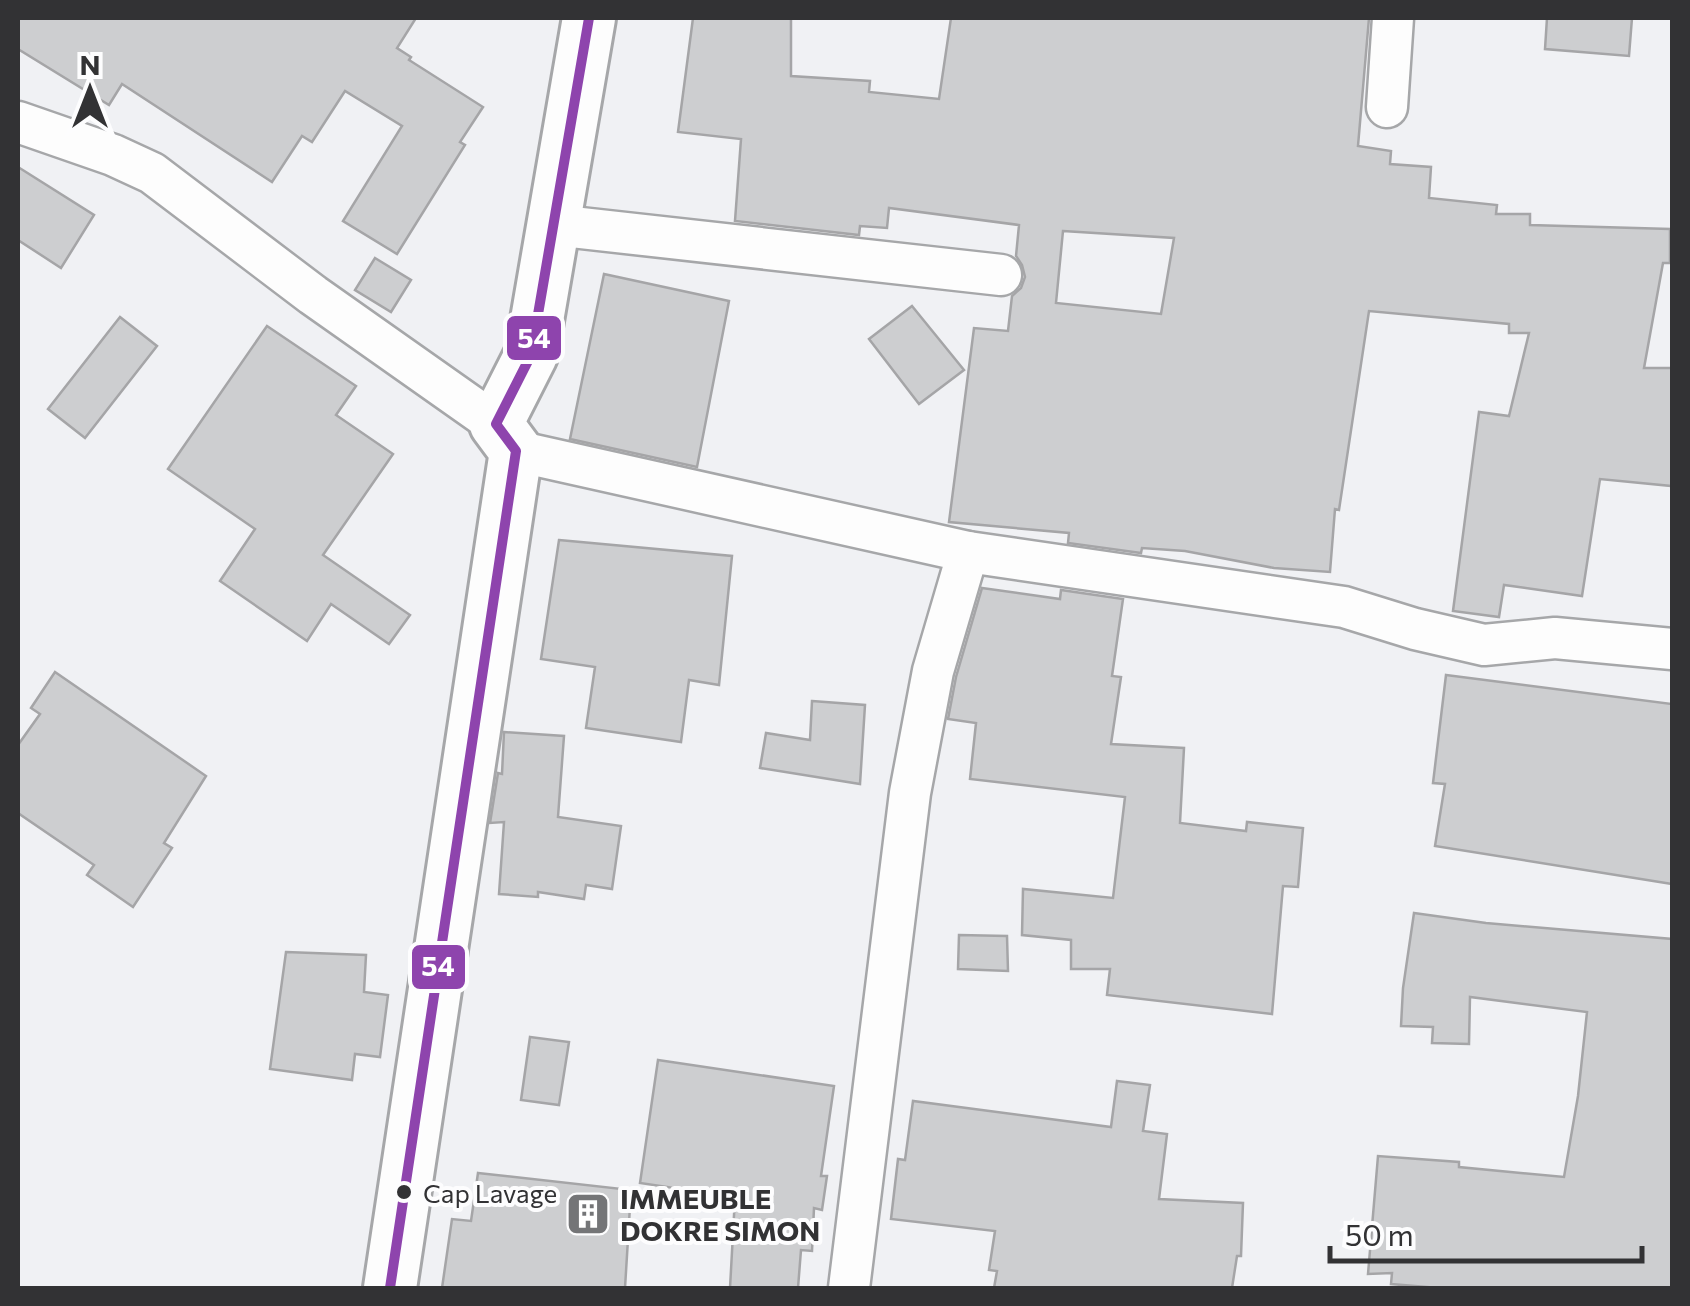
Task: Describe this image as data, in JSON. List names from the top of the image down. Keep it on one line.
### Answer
{"places":{"other":["Cap Lavage"],"building":["IMMEUBLE DOKRE SIMON"]},"lines":["transit line 54"],"scale_bar":"50 m","north":"top"}
